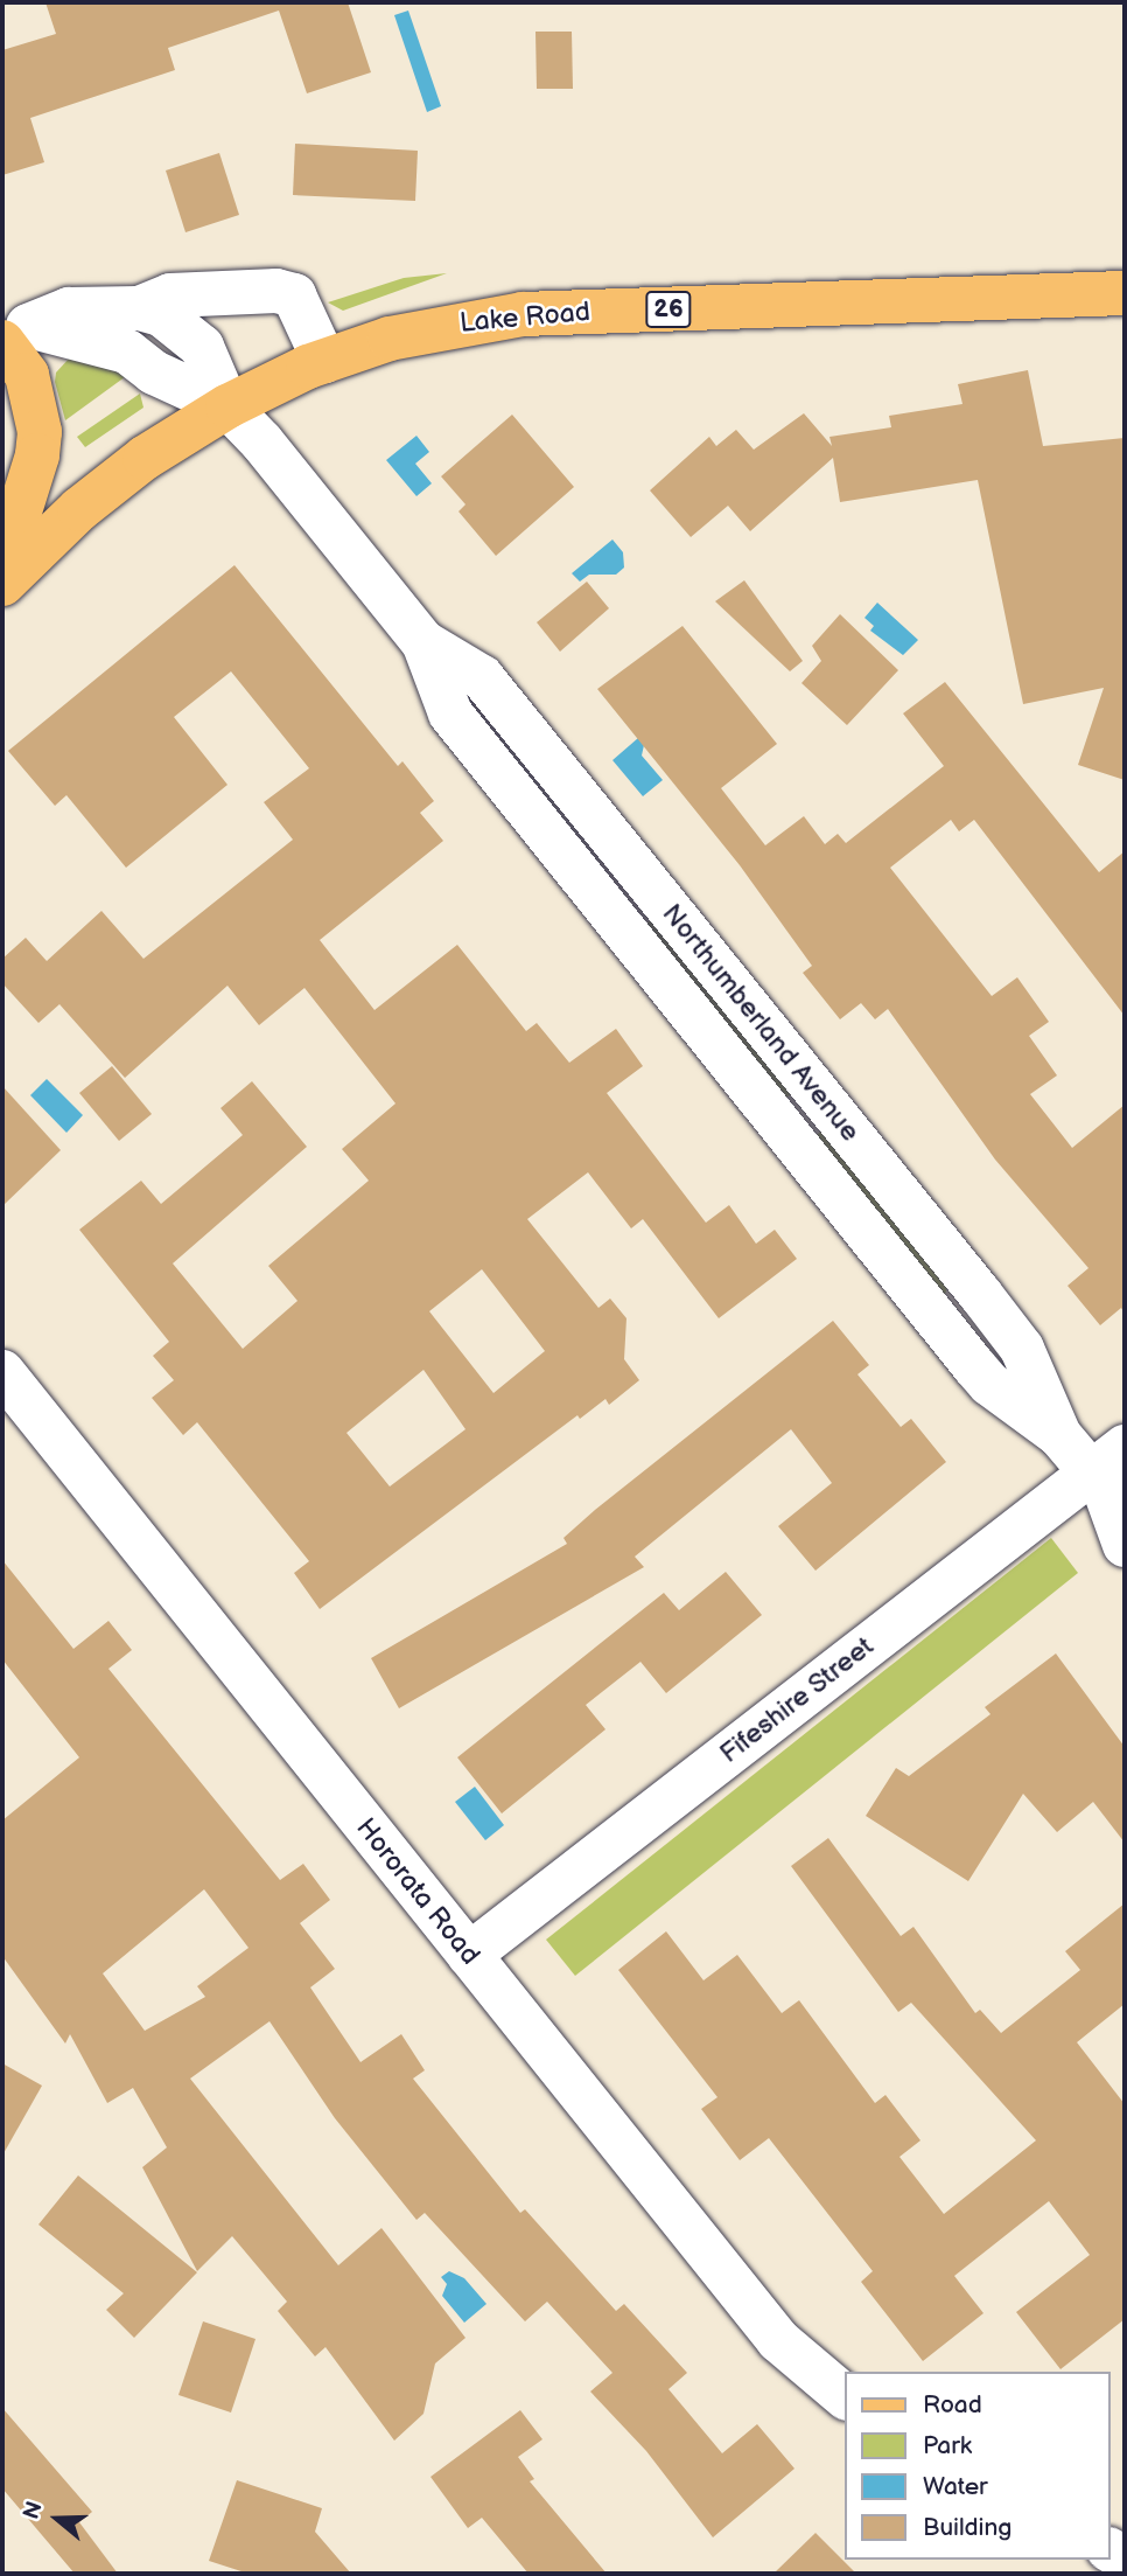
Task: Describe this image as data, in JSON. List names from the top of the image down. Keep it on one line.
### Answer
{"streets":{"main road":["26","Lake Road"],"street":["Northumberland Avenue","Fifeshire Street","Hororata Road"]},"crossings":[["Lake Road","Northumberland Avenue"],["Northumberland Avenue","Fifeshire Street"],["Fifeshire Street","Hororata Road"]],"legend":["Road","Park","Water","Building"],"north":"left"}
